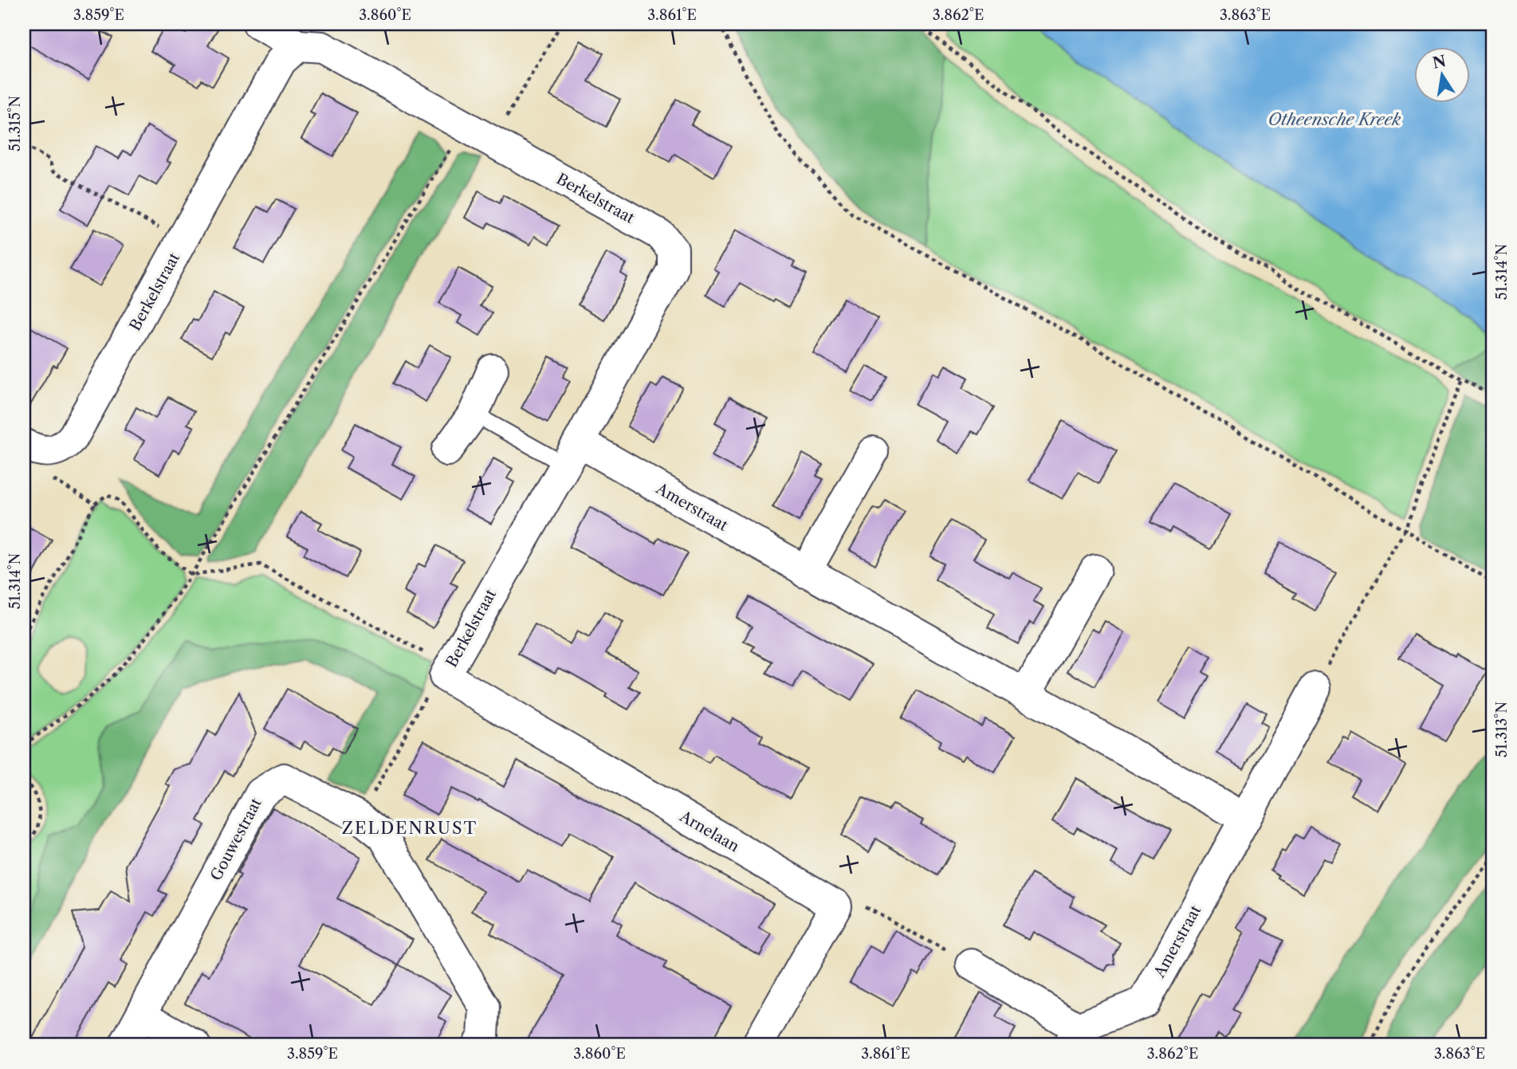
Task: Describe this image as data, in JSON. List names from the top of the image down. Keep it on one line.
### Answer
{"streets":{"street":["Berkelstraat","Amerstraat","Arnelaan","Gouwestraat"]},"crossings":[["Berkelstraat","Amerstraat"],["Berkelstraat","Arnelaan"]],"districts":["ZELDENRUST"],"water":["Otheensche Kreek"],"north":"top","coordinates":["3.859°E","3.860°E","3.861°E","3.862°E","3.863°E","51.315°N","51.314°N","51.313°N"]}
